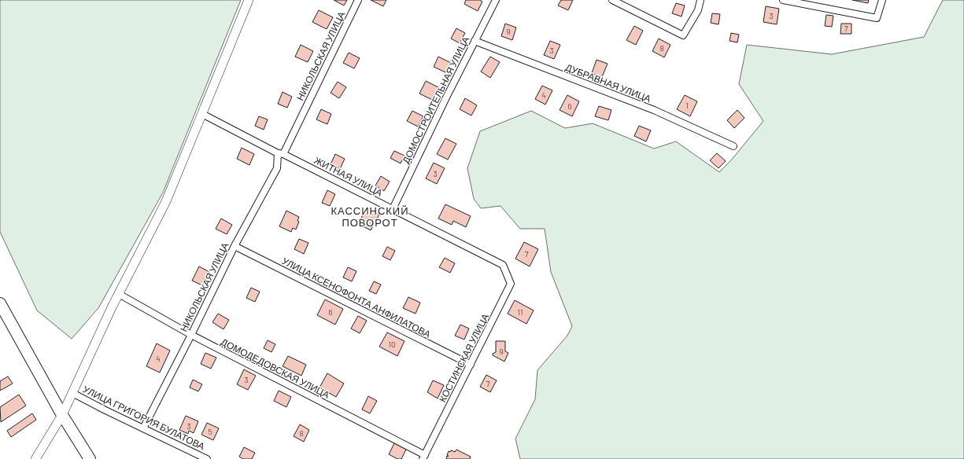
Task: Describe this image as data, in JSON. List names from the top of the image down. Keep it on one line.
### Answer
{"streets":{"street":["НИКОЛЬСКАЯ УЛИЦА","ДУБРАВНАЯ УЛИЦА","ДОМОСТРОИТЕЛЬНАЯ УЛИЦА","ЖИТНАЯ УЛИЦА","УЛИЦА КСЕНОФОНТА АНФИЛАТОВА","КОСТИНСКАЯ УЛИЦА","ДОМОДЕДОВСКАЯ УЛИЦА","УЛИЦА ГРИГОРИЯ БУЛАТОВА"]},"crossings":[["НИКОЛЬСКАЯ УЛИЦА","ЖИТНАЯ УЛИЦА"],["НИКОЛЬСКАЯ УЛИЦА","УЛИЦА КСЕНОФОНТА АНФИЛАТОВА"],["НИКОЛЬСКАЯ УЛИЦА","ДОМОДЕДОВСКАЯ УЛИЦА"],["НИКОЛЬСКАЯ УЛИЦА","УЛИЦА ГРИГОРИЯ БУЛАТОВА"],["ДУБРАВНАЯ УЛИЦА","ДОМОСТРОИТЕЛЬНАЯ УЛИЦА"],["ДОМОСТРОИТЕЛЬНАЯ УЛИЦА","ЖИТНАЯ УЛИЦА"],["ЖИТНАЯ УЛИЦА","КОСТИНСКАЯ УЛИЦА"],["УЛИЦА КСЕНОФОНТА АНФИЛАТОВА","КОСТИНСКАЯ УЛИЦА"],["КОСТИНСКАЯ УЛИЦА","ДОМОДЕДОВСКАЯ УЛИЦА"]],"districts":["КАССИНСКИЙ ПОВОРОТ"],"house_numbers":["3","7","9","8","3","4","1","6","3","7","6","11","10","9","4","3","7","3","5","8"]}
